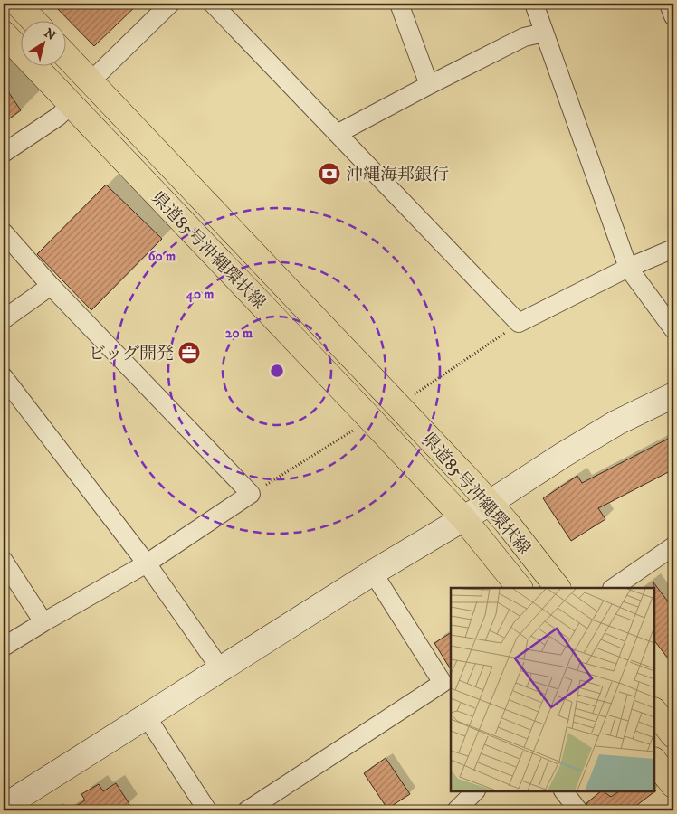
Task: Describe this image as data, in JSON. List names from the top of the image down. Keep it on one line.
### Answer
{"streets":{"main road":["県道85号沖縄環状線"]},"places":{"bank":["沖縄海邦銀行"],"office":["ビッグ開発"]},"north":"top right","rings":["60 m","40 m","20 m"]}
